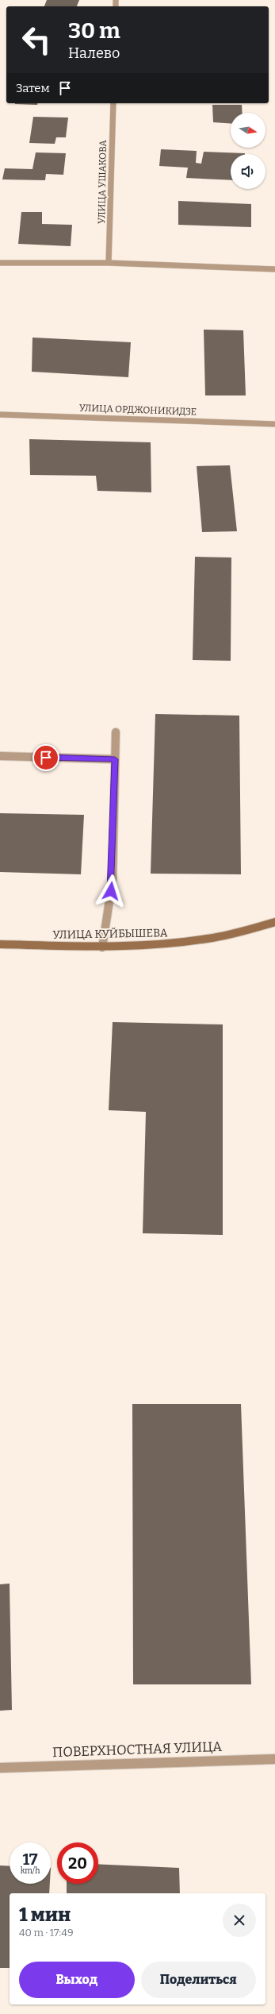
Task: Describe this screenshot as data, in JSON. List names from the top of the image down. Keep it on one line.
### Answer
{"streets":{"street":["УЛИЦА УШАКОВА","УЛИЦА ОРДЖОНИКИДЗЕ","УЛИЦА КУЙБЫШЕВА","ПОВЕРХНОСТНАЯ УЛИЦА"]},"north":"right","page":{"turn":["30 m","Налево"],"then":"Затем","speed":"17 km/h","limit":"20","heading":["1 мин","40 m · 17:49"],"buttons":["Выход","Поделиться"]}}
